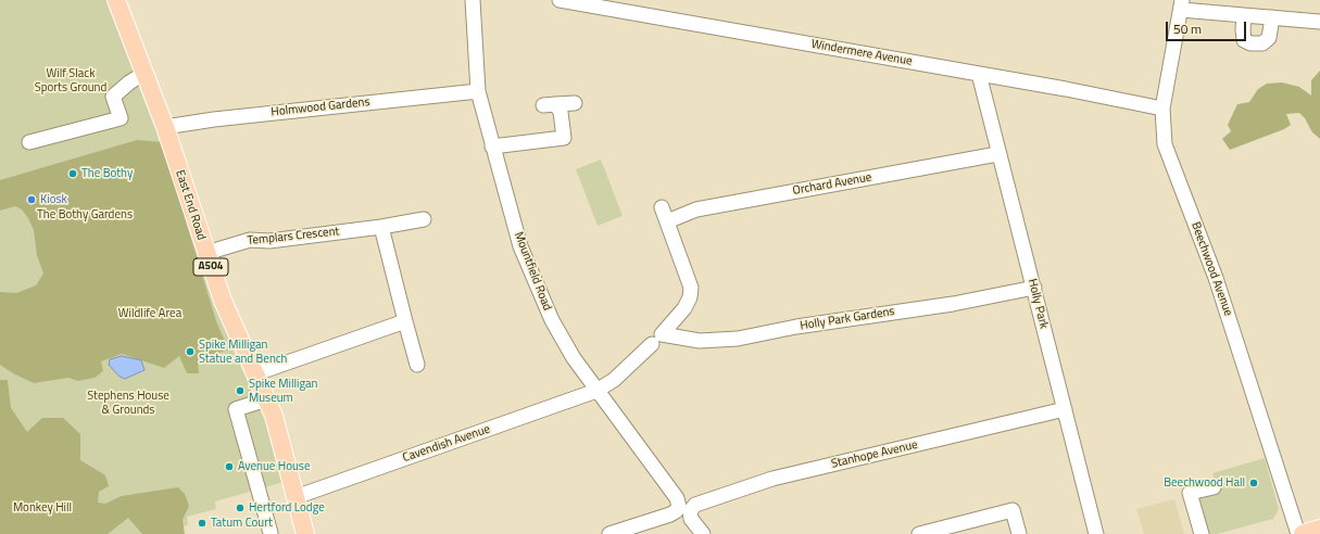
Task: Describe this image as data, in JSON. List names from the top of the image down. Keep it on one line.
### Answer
{"streets":{"main road":["East End Road","A504"],"street":["Windermere Avenue","Holmwood Gardens","Orchard Avenue","Templars Crescent","Beechwood Avenue","Mountfield Road","Holly Park","Holly Park Gardens","Cavendish Avenue","Stanhope Avenue"]},"crossings":[["Windermere Avenue","Beechwood Avenue"],["Windermere Avenue","Holly Park"],["Holmwood Gardens","East End Road"],["Holmwood Gardens","Mountfield Road"],["Orchard Avenue","Holly Park"],["Orchard Avenue","Cavendish Avenue"],["East End Road","Templars Crescent"],["East End Road","Cavendish Avenue"],["Mountfield Road","Cavendish Avenue"],["Mountfield Road","Stanhope Avenue"],["Holly Park","Holly Park Gardens"],["Holly Park","Stanhope Avenue"],["Holly Park Gardens","Cavendish Avenue"]],"parks":["Wilf Slack Sports Ground","The Bothy Gardens","Wildlife Area","Stephens House & Grounds","Monkey Hill"],"places":["The Bothy","Kiosk","Spike Milligan Statue and Bench","Spike Milligan Museum","Avenue House","Beechwood Hall","Hertford Lodge","Tatum Court"],"scale_bar":"50 m"}
